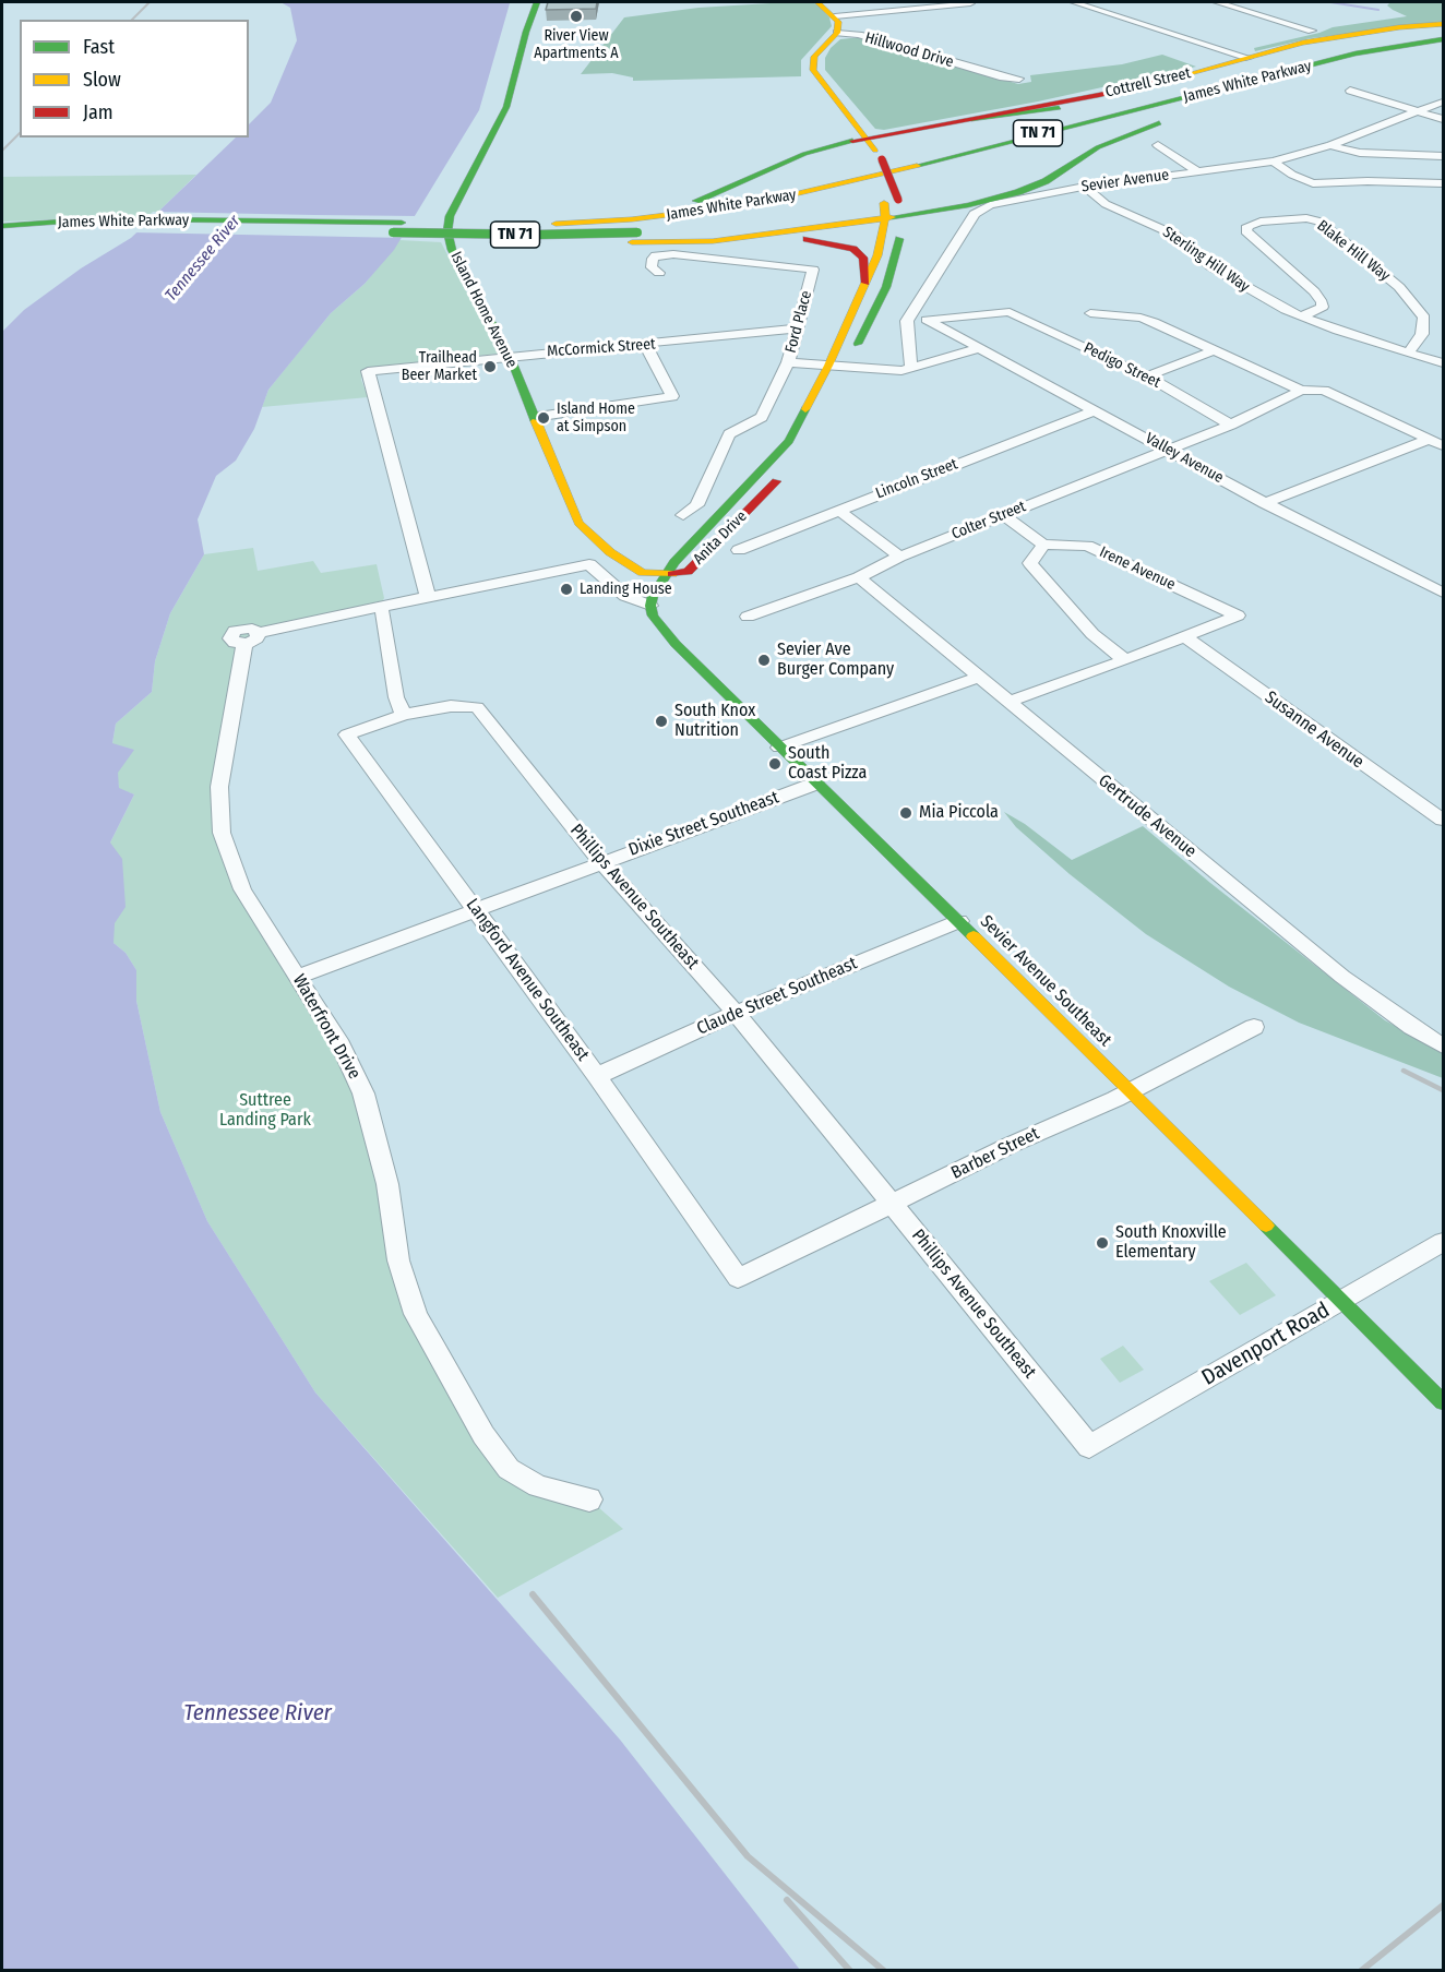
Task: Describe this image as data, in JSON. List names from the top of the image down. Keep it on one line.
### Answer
{"streets":{"main road":["James White Parkway","Cottrell Street","TN 71","Island Home Avenue","Anita Drive","Sevier Avenue Southeast"],"street":["Hillwood Drive","Sevier Avenue","Blake Hill Way","Sterling Hill Way","Ford Place","McCormick Street","Pedigo Street","Valley Avenue","Lincoln Street","Colter Street","Irene Avenue","Susanne Avenue","Gertrude Avenue","Dixie Street Southeast","Phillips Avenue Southeast","Langford Avenue Southeast","Claude Street Southeast","Waterfront Drive","Barber Street","Davenport Road"]},"crossings":[["James White Parkway","Cottrell Street"],["Sevier Avenue","Sterling Hill Way"],["Blake Hill Way","Sterling Hill Way"],["Island Home Avenue","McCormick Street"],["Island Home Avenue","Anita Drive"],["Ford Place","McCormick Street"],["Pedigo Street","Valley Avenue"],["Pedigo Street","Colter Street"],["Valley Avenue","Lincoln Street"],["Valley Avenue","Colter Street"],["Colter Street","Gertrude Avenue"],["Irene Avenue","Susanne Avenue"],["Dixie Street Southeast","Phillips Avenue Southeast"],["Dixie Street Southeast","Langford Avenue Southeast"],["Dixie Street Southeast","Sevier Avenue Southeast"],["Dixie Street Southeast","Waterfront Drive"],["Phillips Avenue Southeast","Langford Avenue Southeast"],["Phillips Avenue Southeast","Claude Street Southeast"],["Phillips Avenue Southeast","Barber Street"],["Phillips Avenue Southeast","Davenport Road"],["Langford Avenue Southeast","Claude Street Southeast"],["Langford Avenue Southeast","Barber Street"],["Sevier Avenue Southeast","Claude Street Southeast"],["Sevier Avenue Southeast","Barber Street"],["Sevier Avenue Southeast","Davenport Road"]],"water":["Tennessee River"],"parks":["Suttree Landing Park"],"places":["River View Apartments A","Trailhead Beer Market","Island Home at Simpson","Landing House","Sevier Ave Burger Company","South Knox Nutrition","South Coast Pizza","Mia Piccola","South Knoxville Elementary"],"legend":["Fast","Slow","Jam"]}
